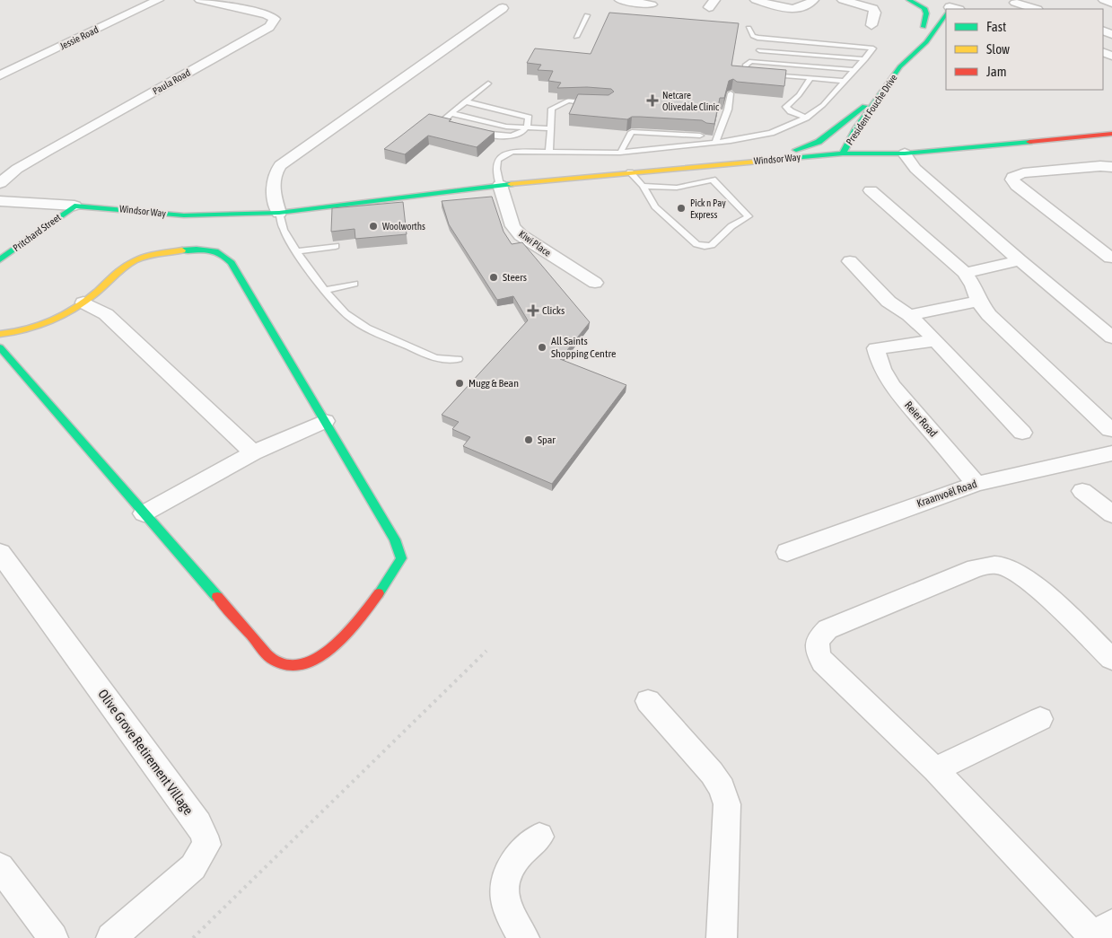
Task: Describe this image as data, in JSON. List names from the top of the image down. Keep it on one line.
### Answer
{"streets":{"street":["Jessie Road","Paula Road","President Fouche Drive","Windsor Way","Pritchard Street","Kiwi Place","Reier Road","Kraanvoël Road","Olive Grove Retirement Village"]},"crossings":[["President Fouche Drive","Windsor Way"],["Windsor Way","Pritchard Street"],["Windsor Way","Kiwi Place"],["Reier Road","Kraanvoël Road"]],"places":{"health":["Netcare Olivedale Clinic","Clicks"],"other":["Pick n Pay Express","Woolworths","Steers","All Saints Shopping Centre","Mugg & Bean","Spar"]},"legend":["Fast","Slow","Jam"]}
